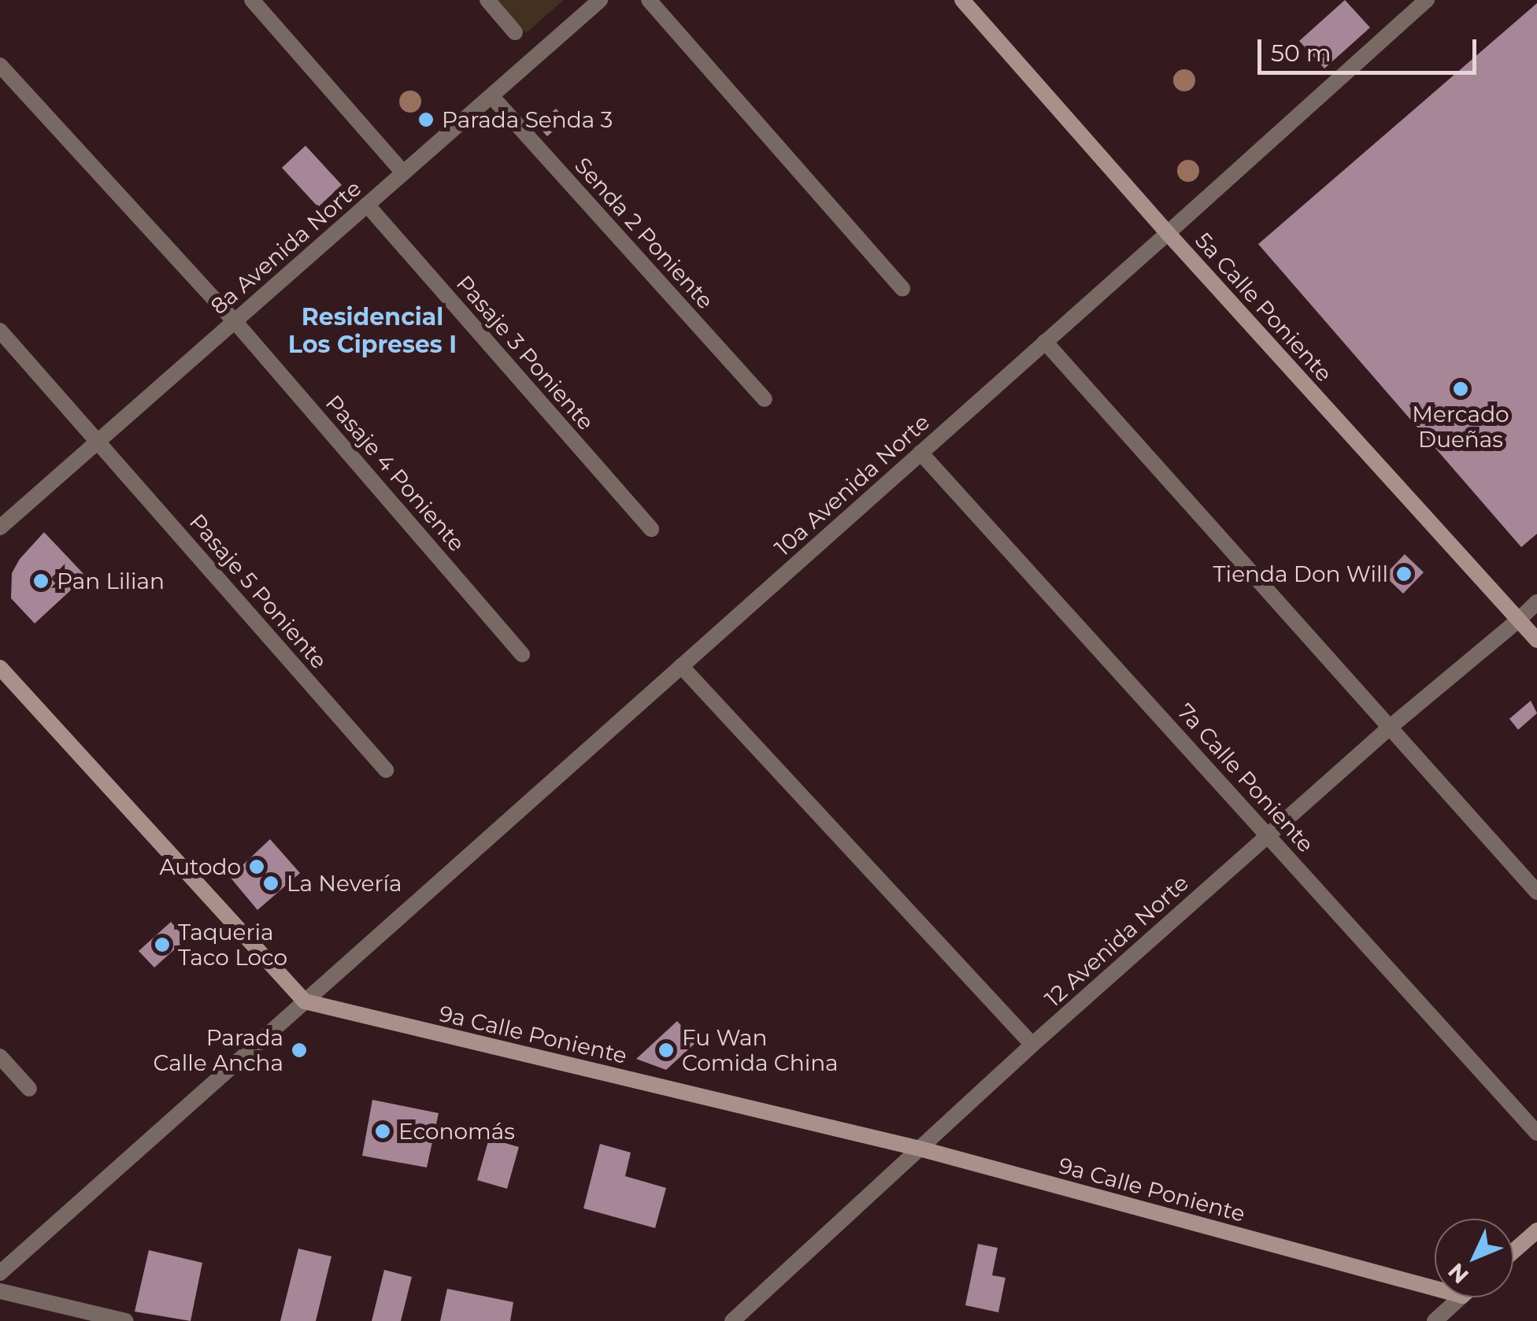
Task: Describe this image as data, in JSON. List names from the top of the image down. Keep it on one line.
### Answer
{"streets":{"main road":["5a Calle Poniente","9a Calle Poniente"],"street":["Senda 2 Poniente","8a Avenida Norte","Pasaje 3 Poniente","Pasaje 4 Poniente","10a Avenida Norte","Pasaje 5 Poniente","7a Calle Poniente","12 Avenida Norte"]},"crossings":[["Senda 2 Poniente","8a Avenida Norte"],["8a Avenida Norte","Pasaje 3 Poniente"],["8a Avenida Norte","Pasaje 4 Poniente"],["8a Avenida Norte","Pasaje 5 Poniente"],["5a Calle Poniente","10a Avenida Norte"],["5a Calle Poniente","12 Avenida Norte"],["10a Avenida Norte","7a Calle Poniente"],["10a Avenida Norte","9a Calle Poniente"],["7a Calle Poniente","12 Avenida Norte"],["12 Avenida Norte","9a Calle Poniente"]],"districts":["Residencial Los Cipreses I"],"places":["Parada Senda 3","Mercado Dueñas","Tienda Don Will","Pan Lilian","Autodo","La Nevería","Taqueria Taco Loco","Parada Calle Ancha","Fu Wan Comida China","Economás"],"scale_bar":"50 m","north":"bottom left"}
